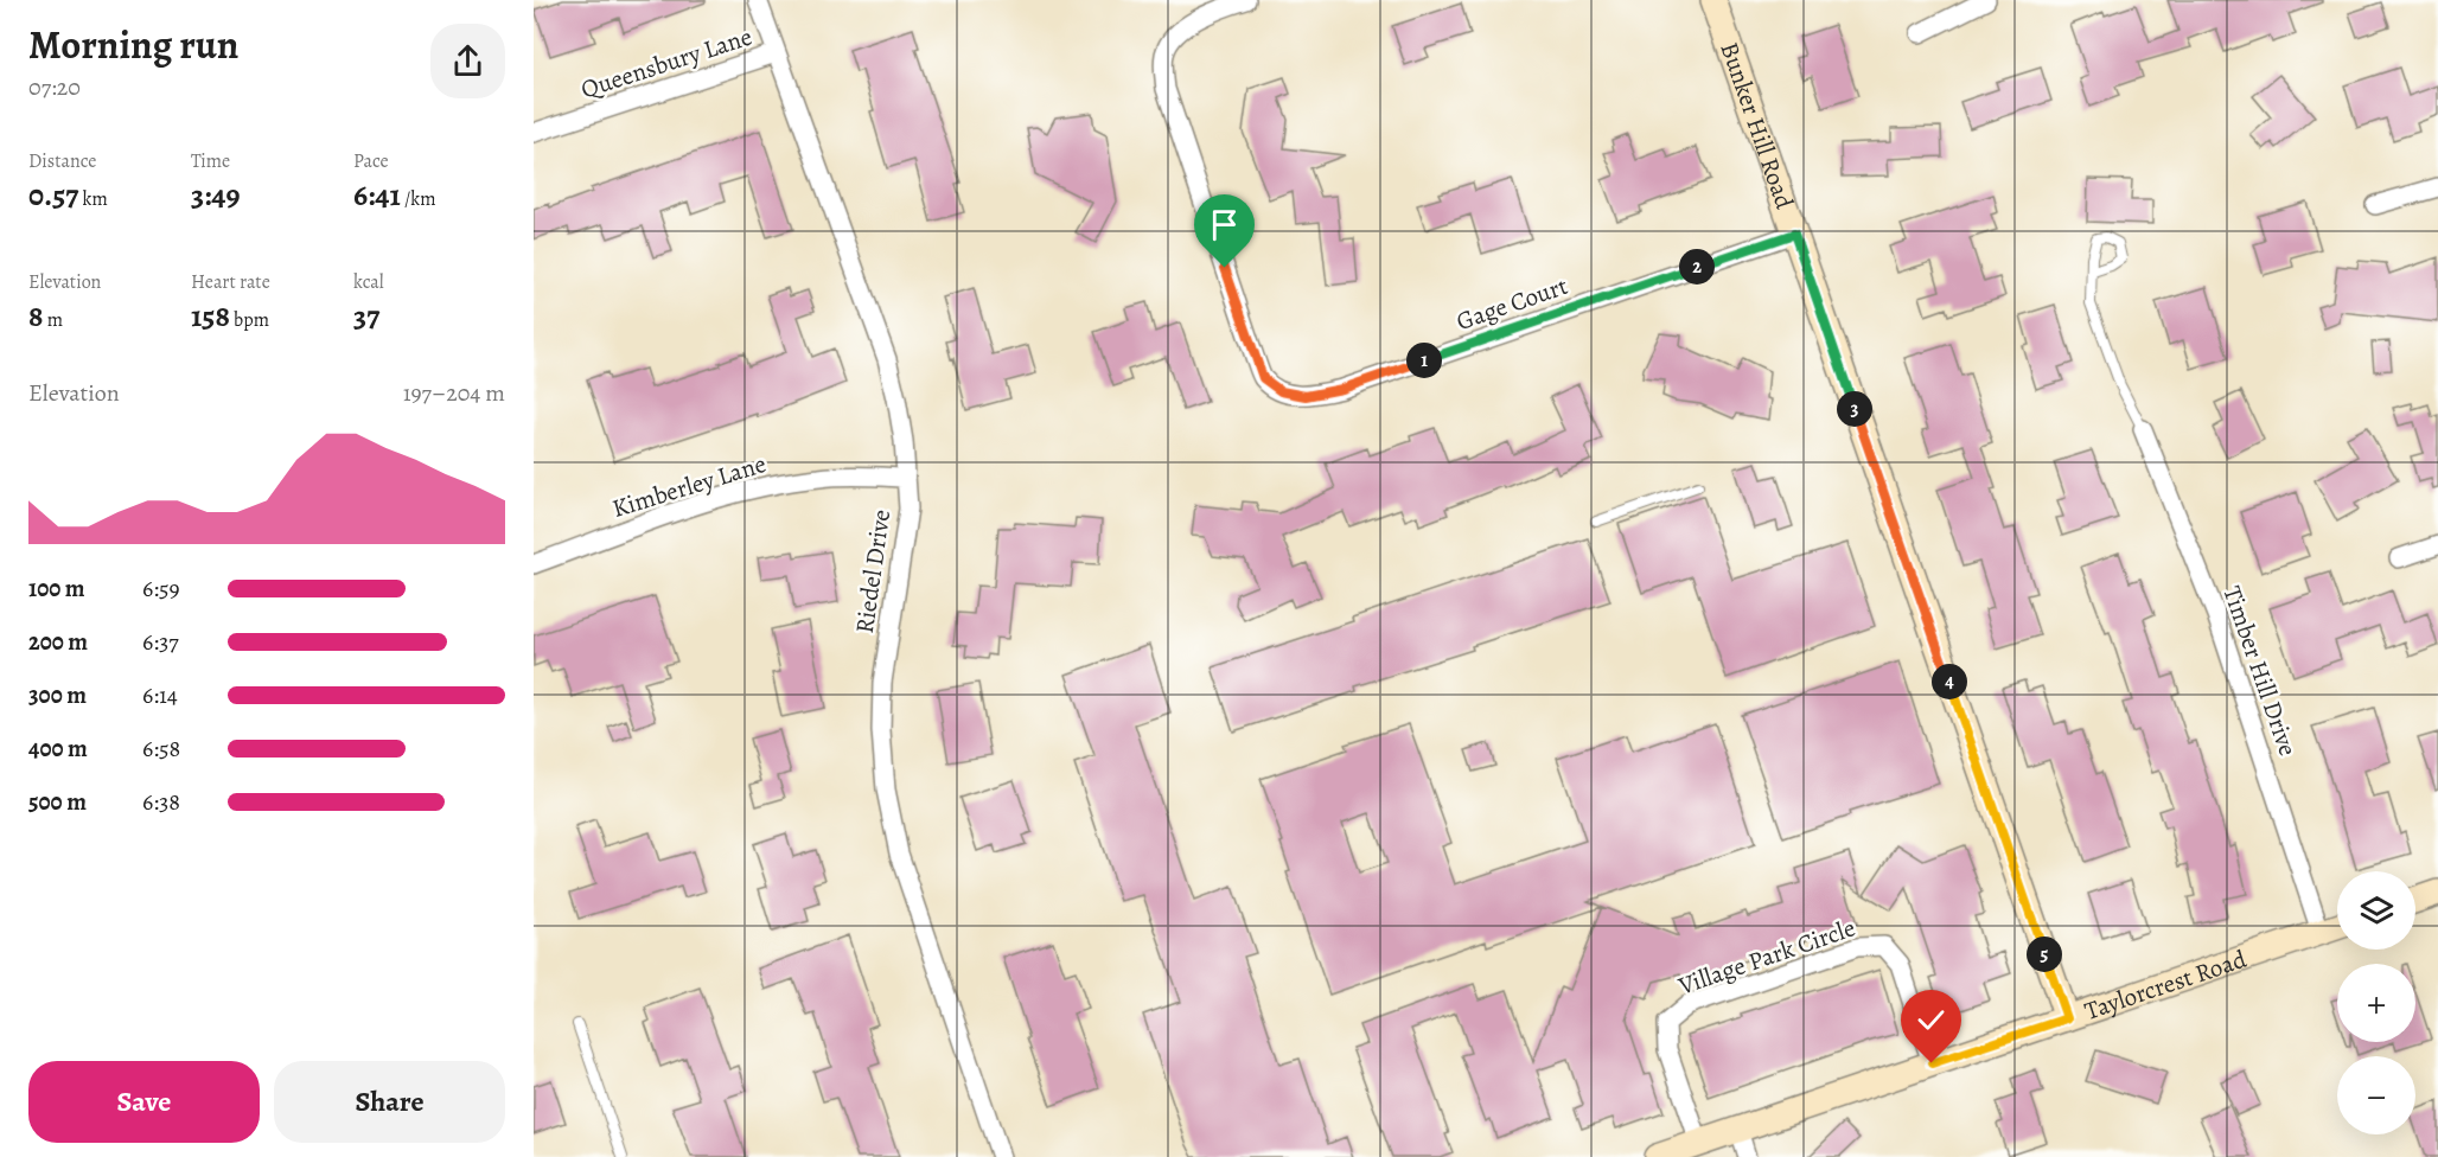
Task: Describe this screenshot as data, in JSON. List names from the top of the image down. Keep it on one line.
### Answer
{"streets":{"street":["Queensbury Lane","Bunker Hill Road","Gage Court","Kimberley Lane","Riedel Drive","Timber Hill Drive","Village Park Circle","Taylorcrest Road"]},"crossings":[["Queensbury Lane","Riedel Drive"],["Bunker Hill Road","Gage Court"],["Bunker Hill Road","Taylorcrest Road"],["Kimberley Lane","Riedel Drive"],["Timber Hill Drive","Taylorcrest Road"],["Village Park Circle","Taylorcrest Road"]],"page":{"heading":["Morning run","07:20"],"stats":[["Distance","0.57 km"],["Time","3:49"],["Pace","6:41 /km"],["Elevation","8 m"],["Heart rate","158 bpm"],["kcal","37"]],"pins":["2","1","3","4","5"],"chart":["Elevation","197–204 m"],"list":[{"name":"100 m","note":"6:59"},{"name":"200 m","note":"6:37"},{"name":"300 m","note":"6:14"},{"name":"400 m","note":"6:58"},{"name":"500 m","note":"6:38"}],"map_buttons":["+","−"],"buttons":["Save","Share"]}}
